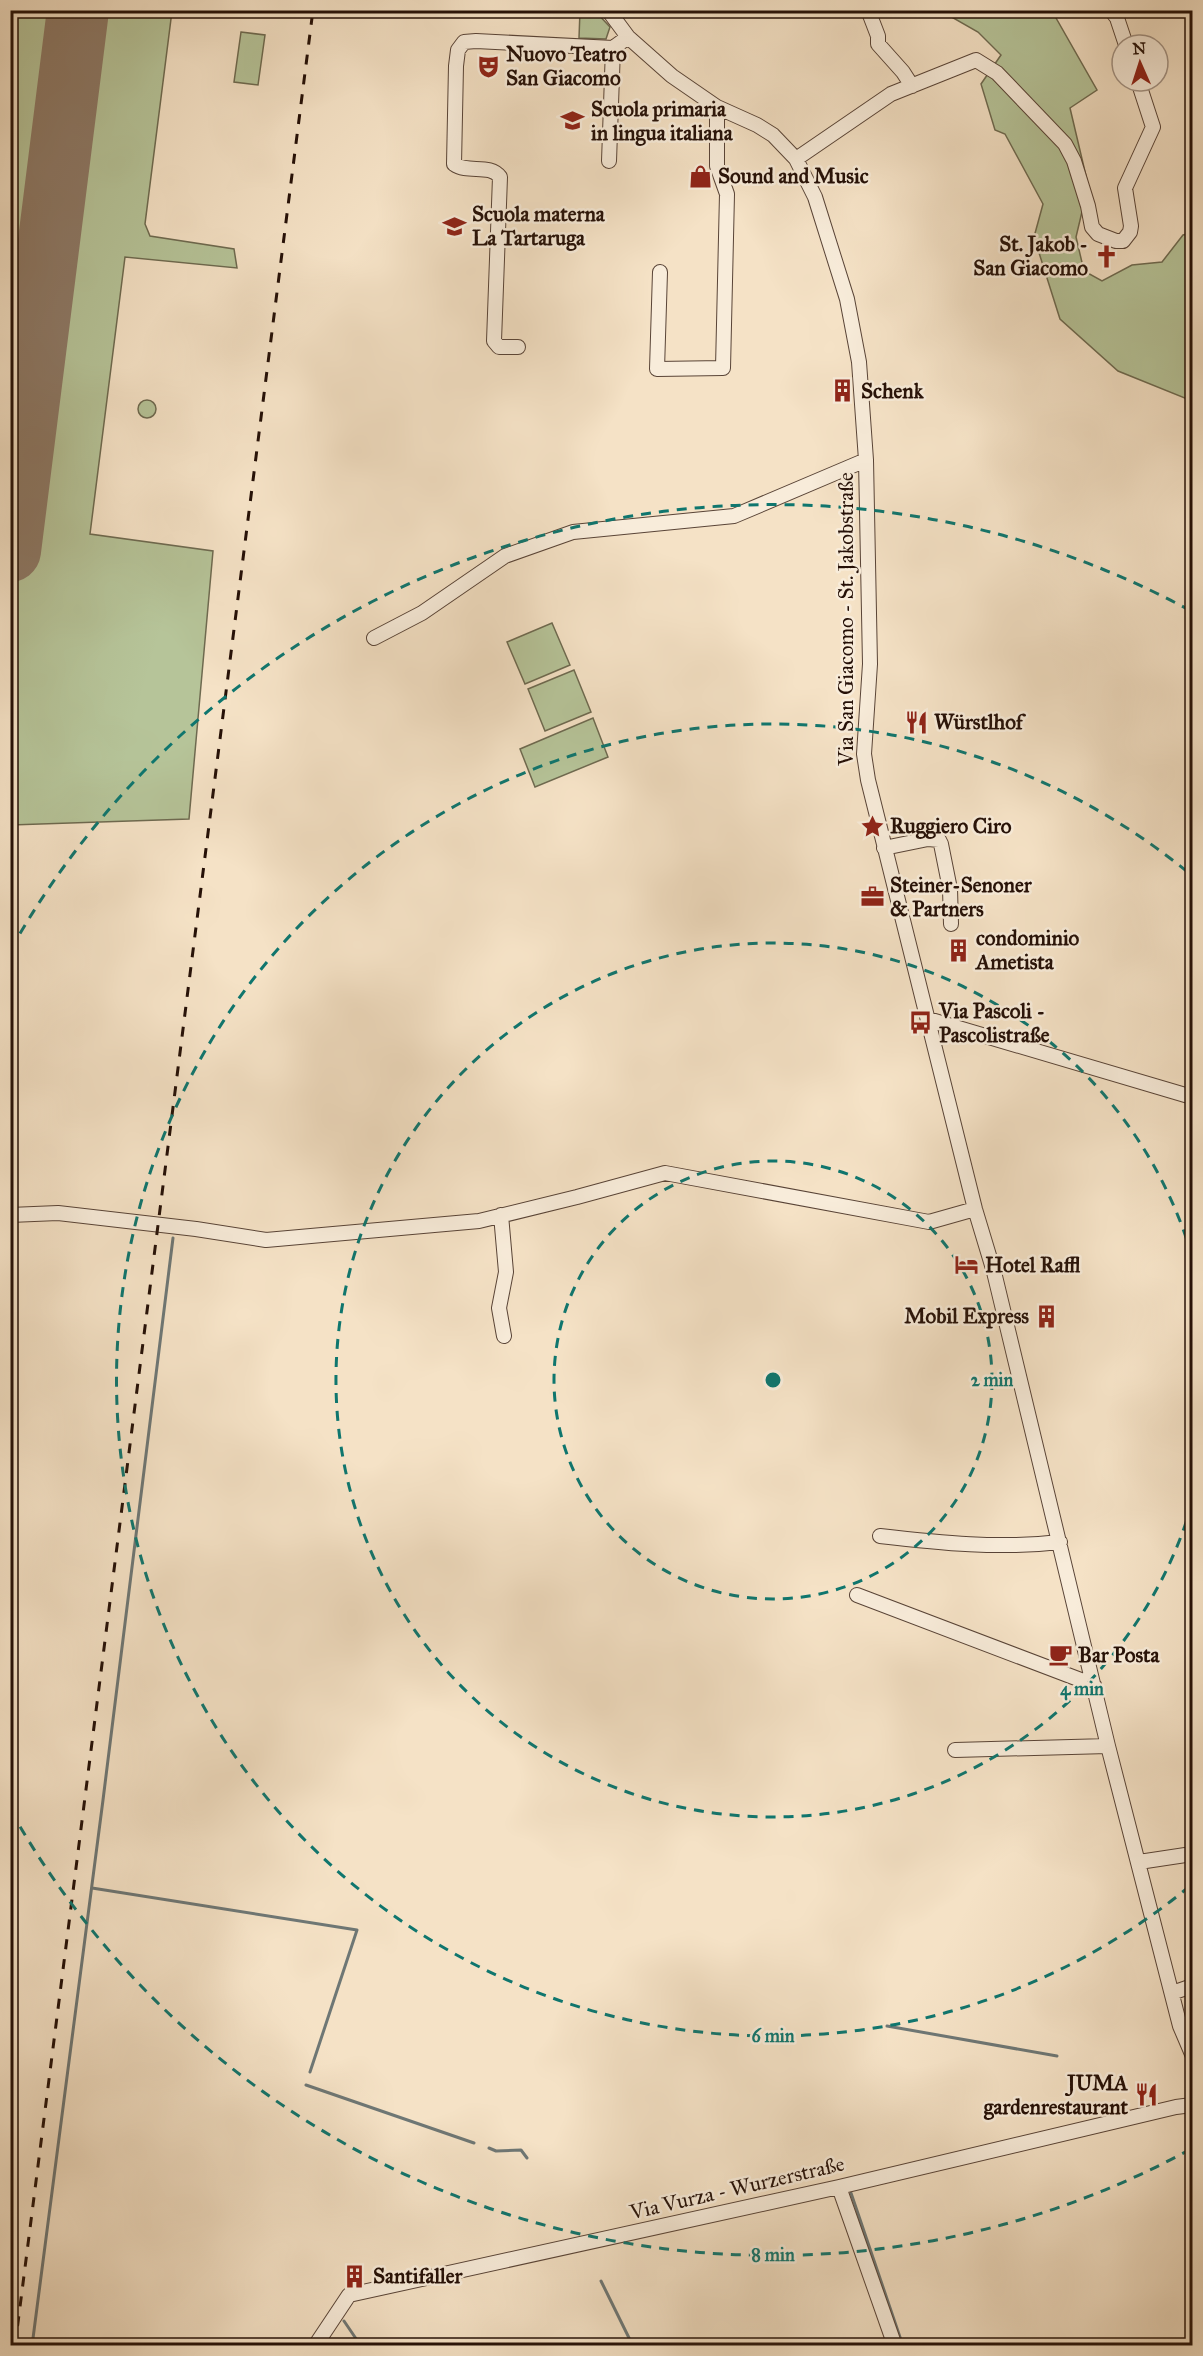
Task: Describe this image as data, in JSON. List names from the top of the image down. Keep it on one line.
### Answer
{"streets":{"street":["Via San Giacomo - St. Jakobstraße","Via Vurza - Wurzerstraße"]},"places":{"theatre":["Nuovo Teatro San Giacomo"],"school or university":["Scuola primaria in lingua italiana","Scuola materna La Tartaruga"],"shop":["Sound and Music"],"church":["St. Jakob - San Giacomo"],"building":["Schenk","condominio Ametista","Mobil Express","Santifaller"],"restaurant":["Würstlhof","JUMA gardenrestaurant"],"place":["Ruggiero Ciro"],"office":["Steiner-Senoner & Partners"],"bus stop":["Via Pascoli - Pascolistraße"],"hotel":["Hotel Raffl"],"cafe":["Bar Posta"]},"north":"top","rings":["2 min","4 min","6 min","8 min"]}
